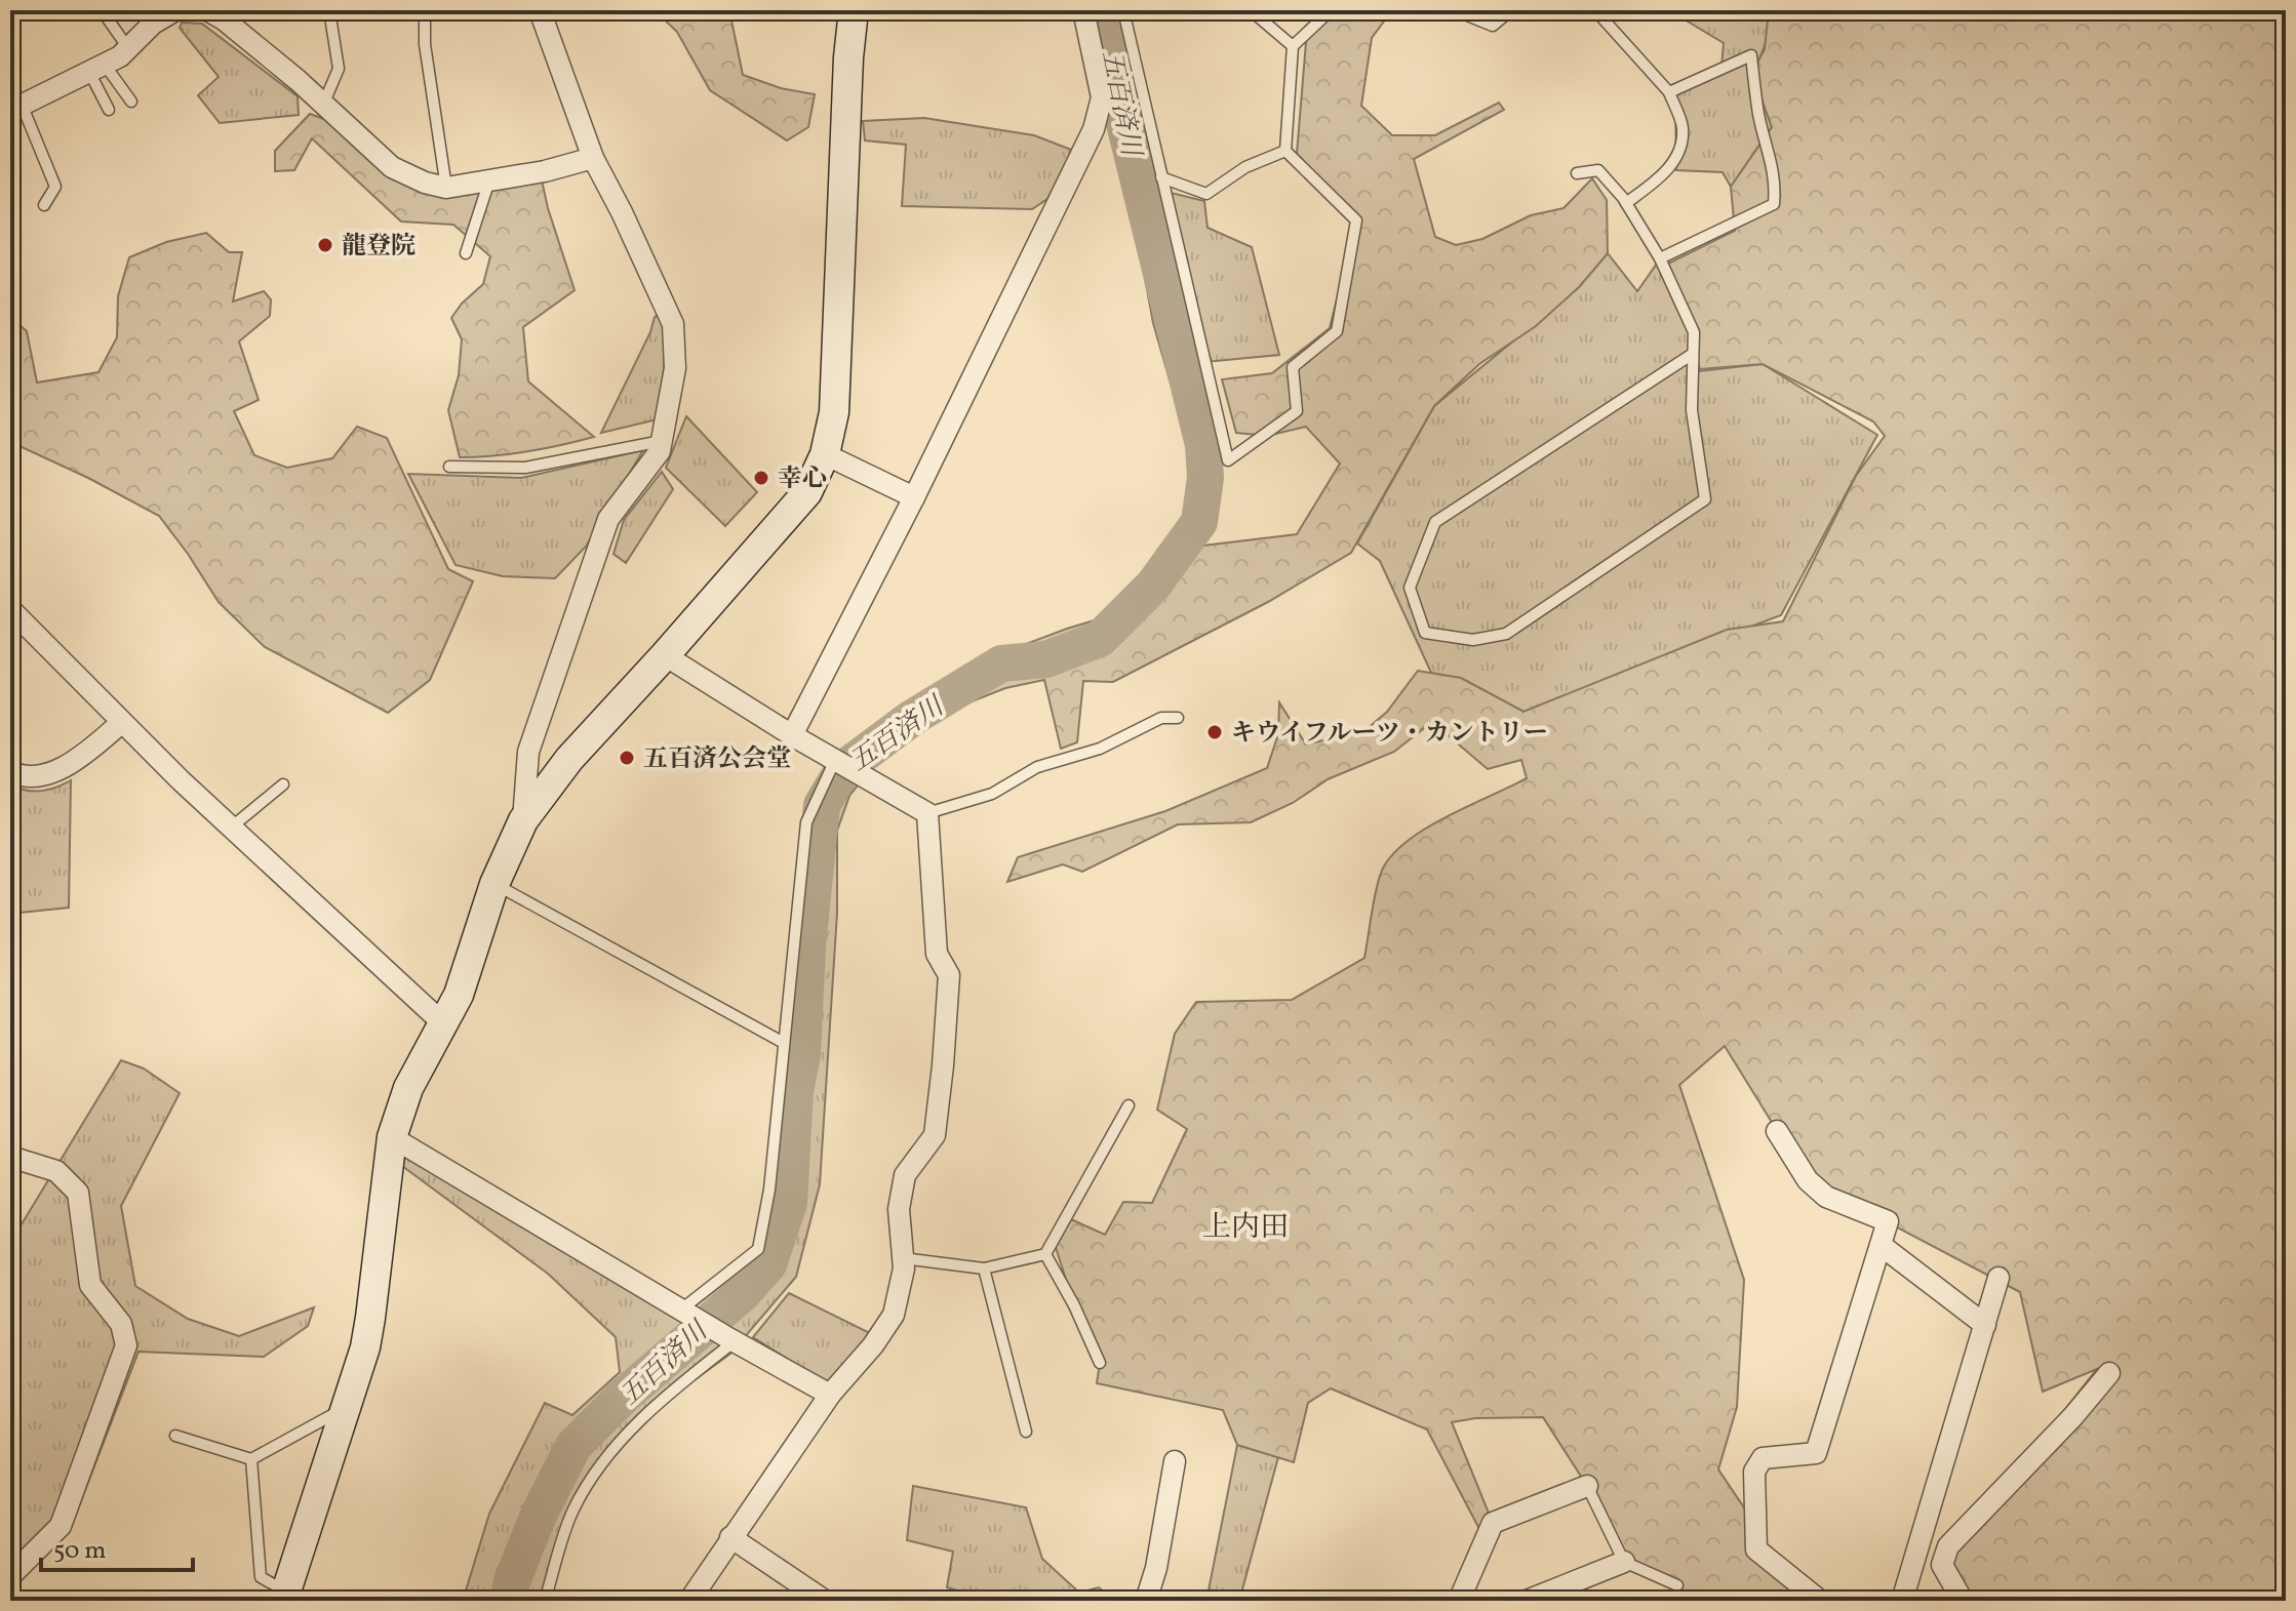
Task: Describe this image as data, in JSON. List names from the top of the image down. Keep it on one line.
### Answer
{"districts":["上内田"],"water":["五百済川"],"places":["龍登院","幸心","キウイフルーツ・カントリー","五百済公会堂"],"scale_bar":"50 m"}
